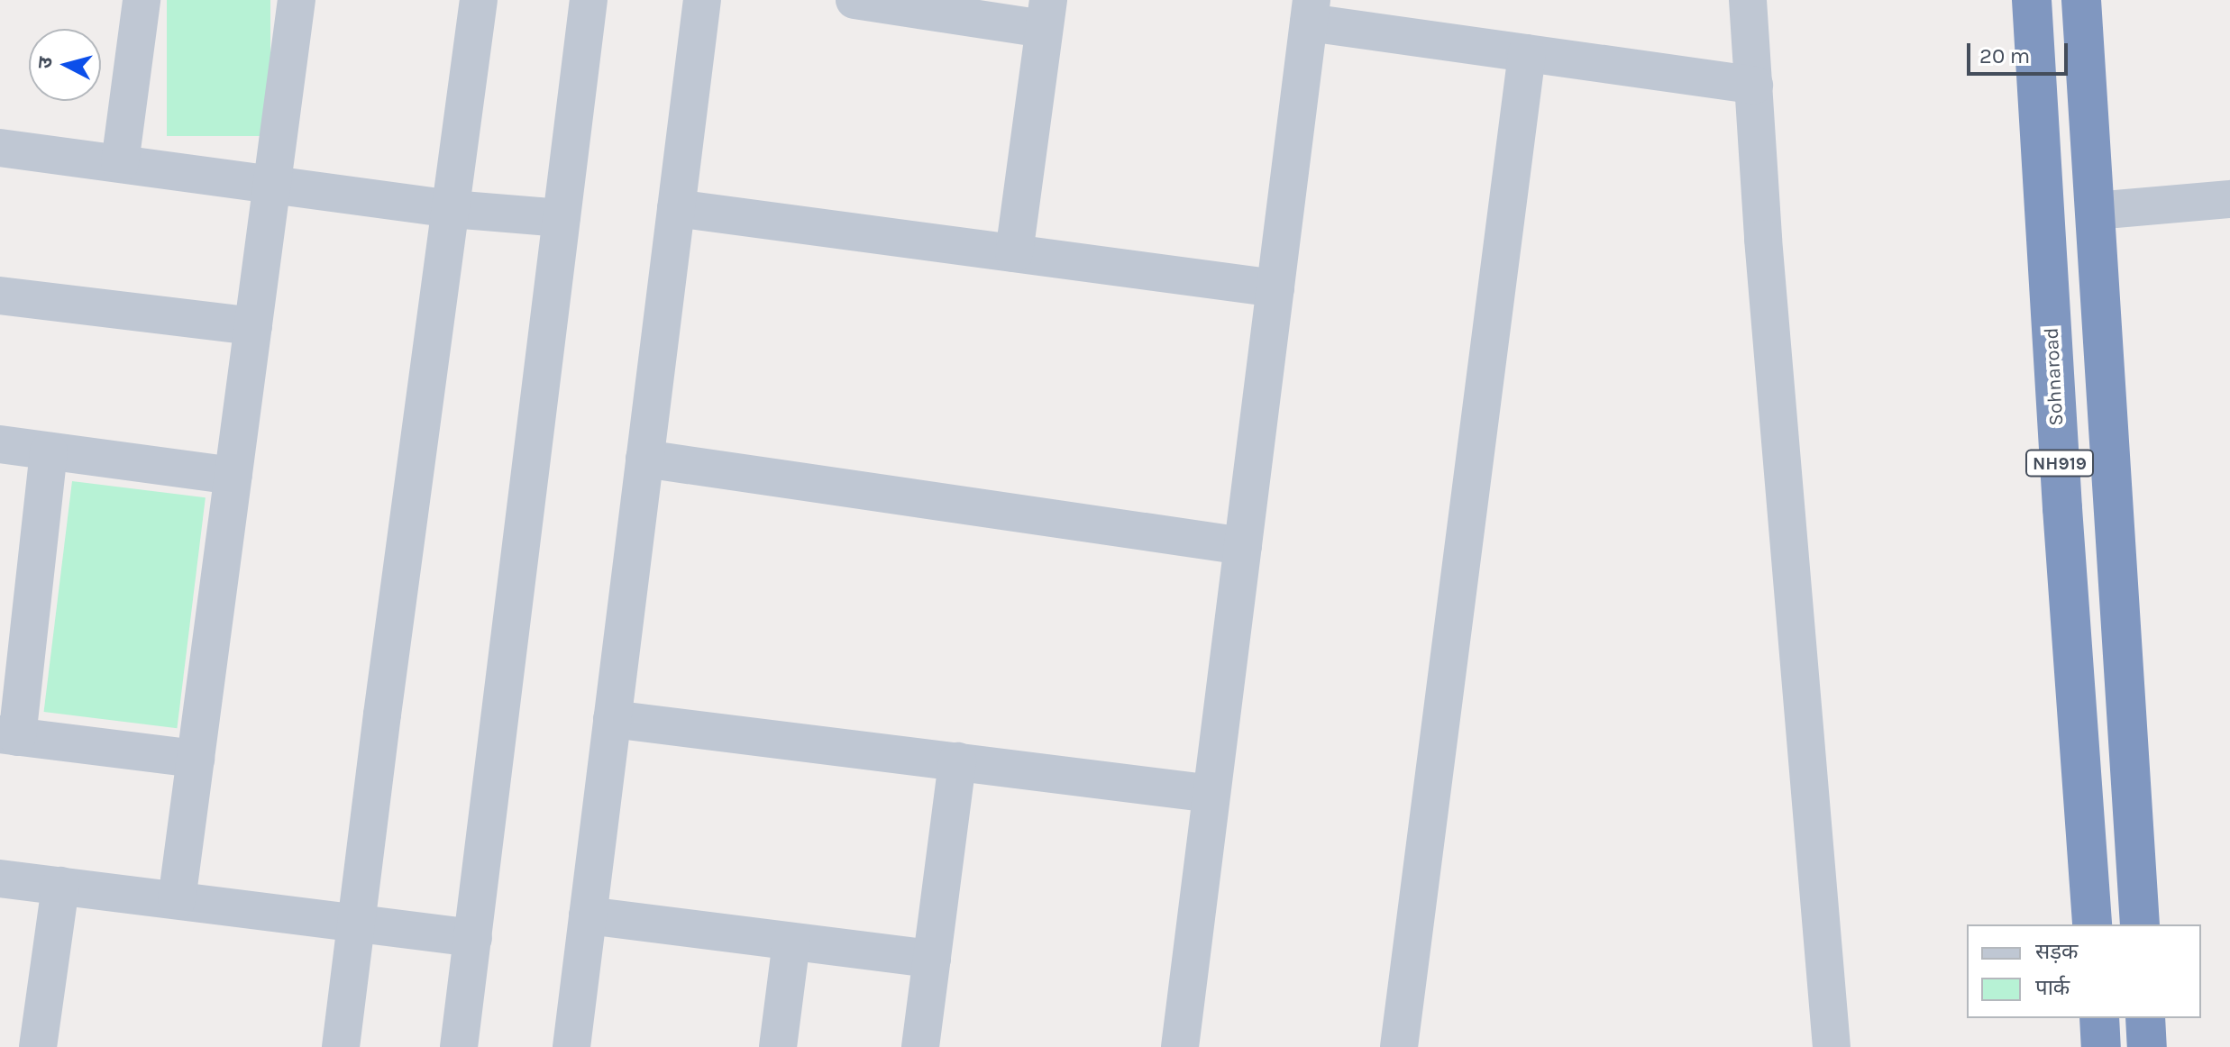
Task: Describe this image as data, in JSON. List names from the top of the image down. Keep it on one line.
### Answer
{"streets":{"highway":["Sohnaroad","NH919"]},"legend":["सड़क","पार्क"],"scale_bar":"20 m","north":"left"}
